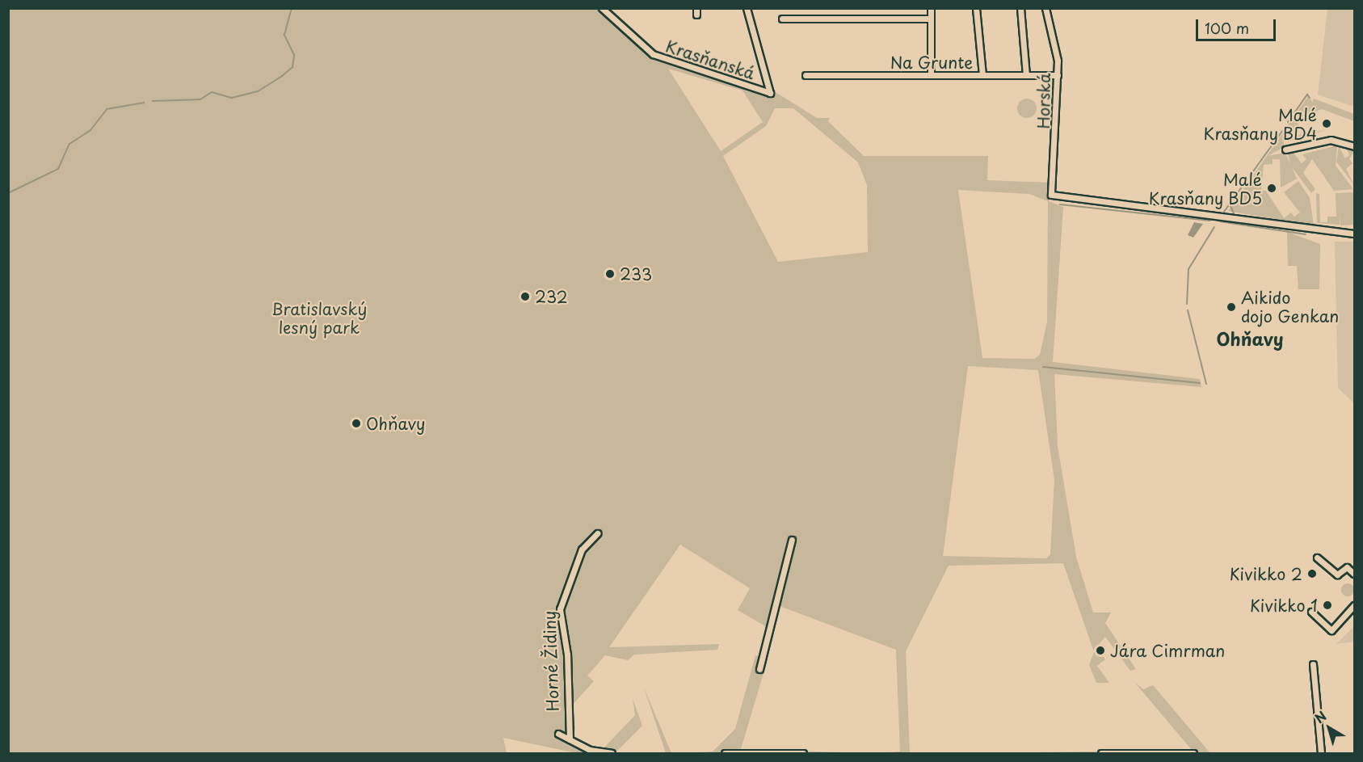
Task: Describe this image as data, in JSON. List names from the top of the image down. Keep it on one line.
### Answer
{"streets":{"street":["Krasňanská","Na Grunte","Horská","Horné Židiny"]},"crossings":[["Na Grunte","Horská"]],"districts":["Ohňavy"],"parks":["Bratislavský lesný park"],"places":["Malé Krasňany BD4","Malé Krasňany BD5","233","232","Aikido dojo Genkan","Ohňavy","Kivikko 2","Kivikko 1","Jára Cimrman"],"scale_bar":"100 m","north":"top left"}
